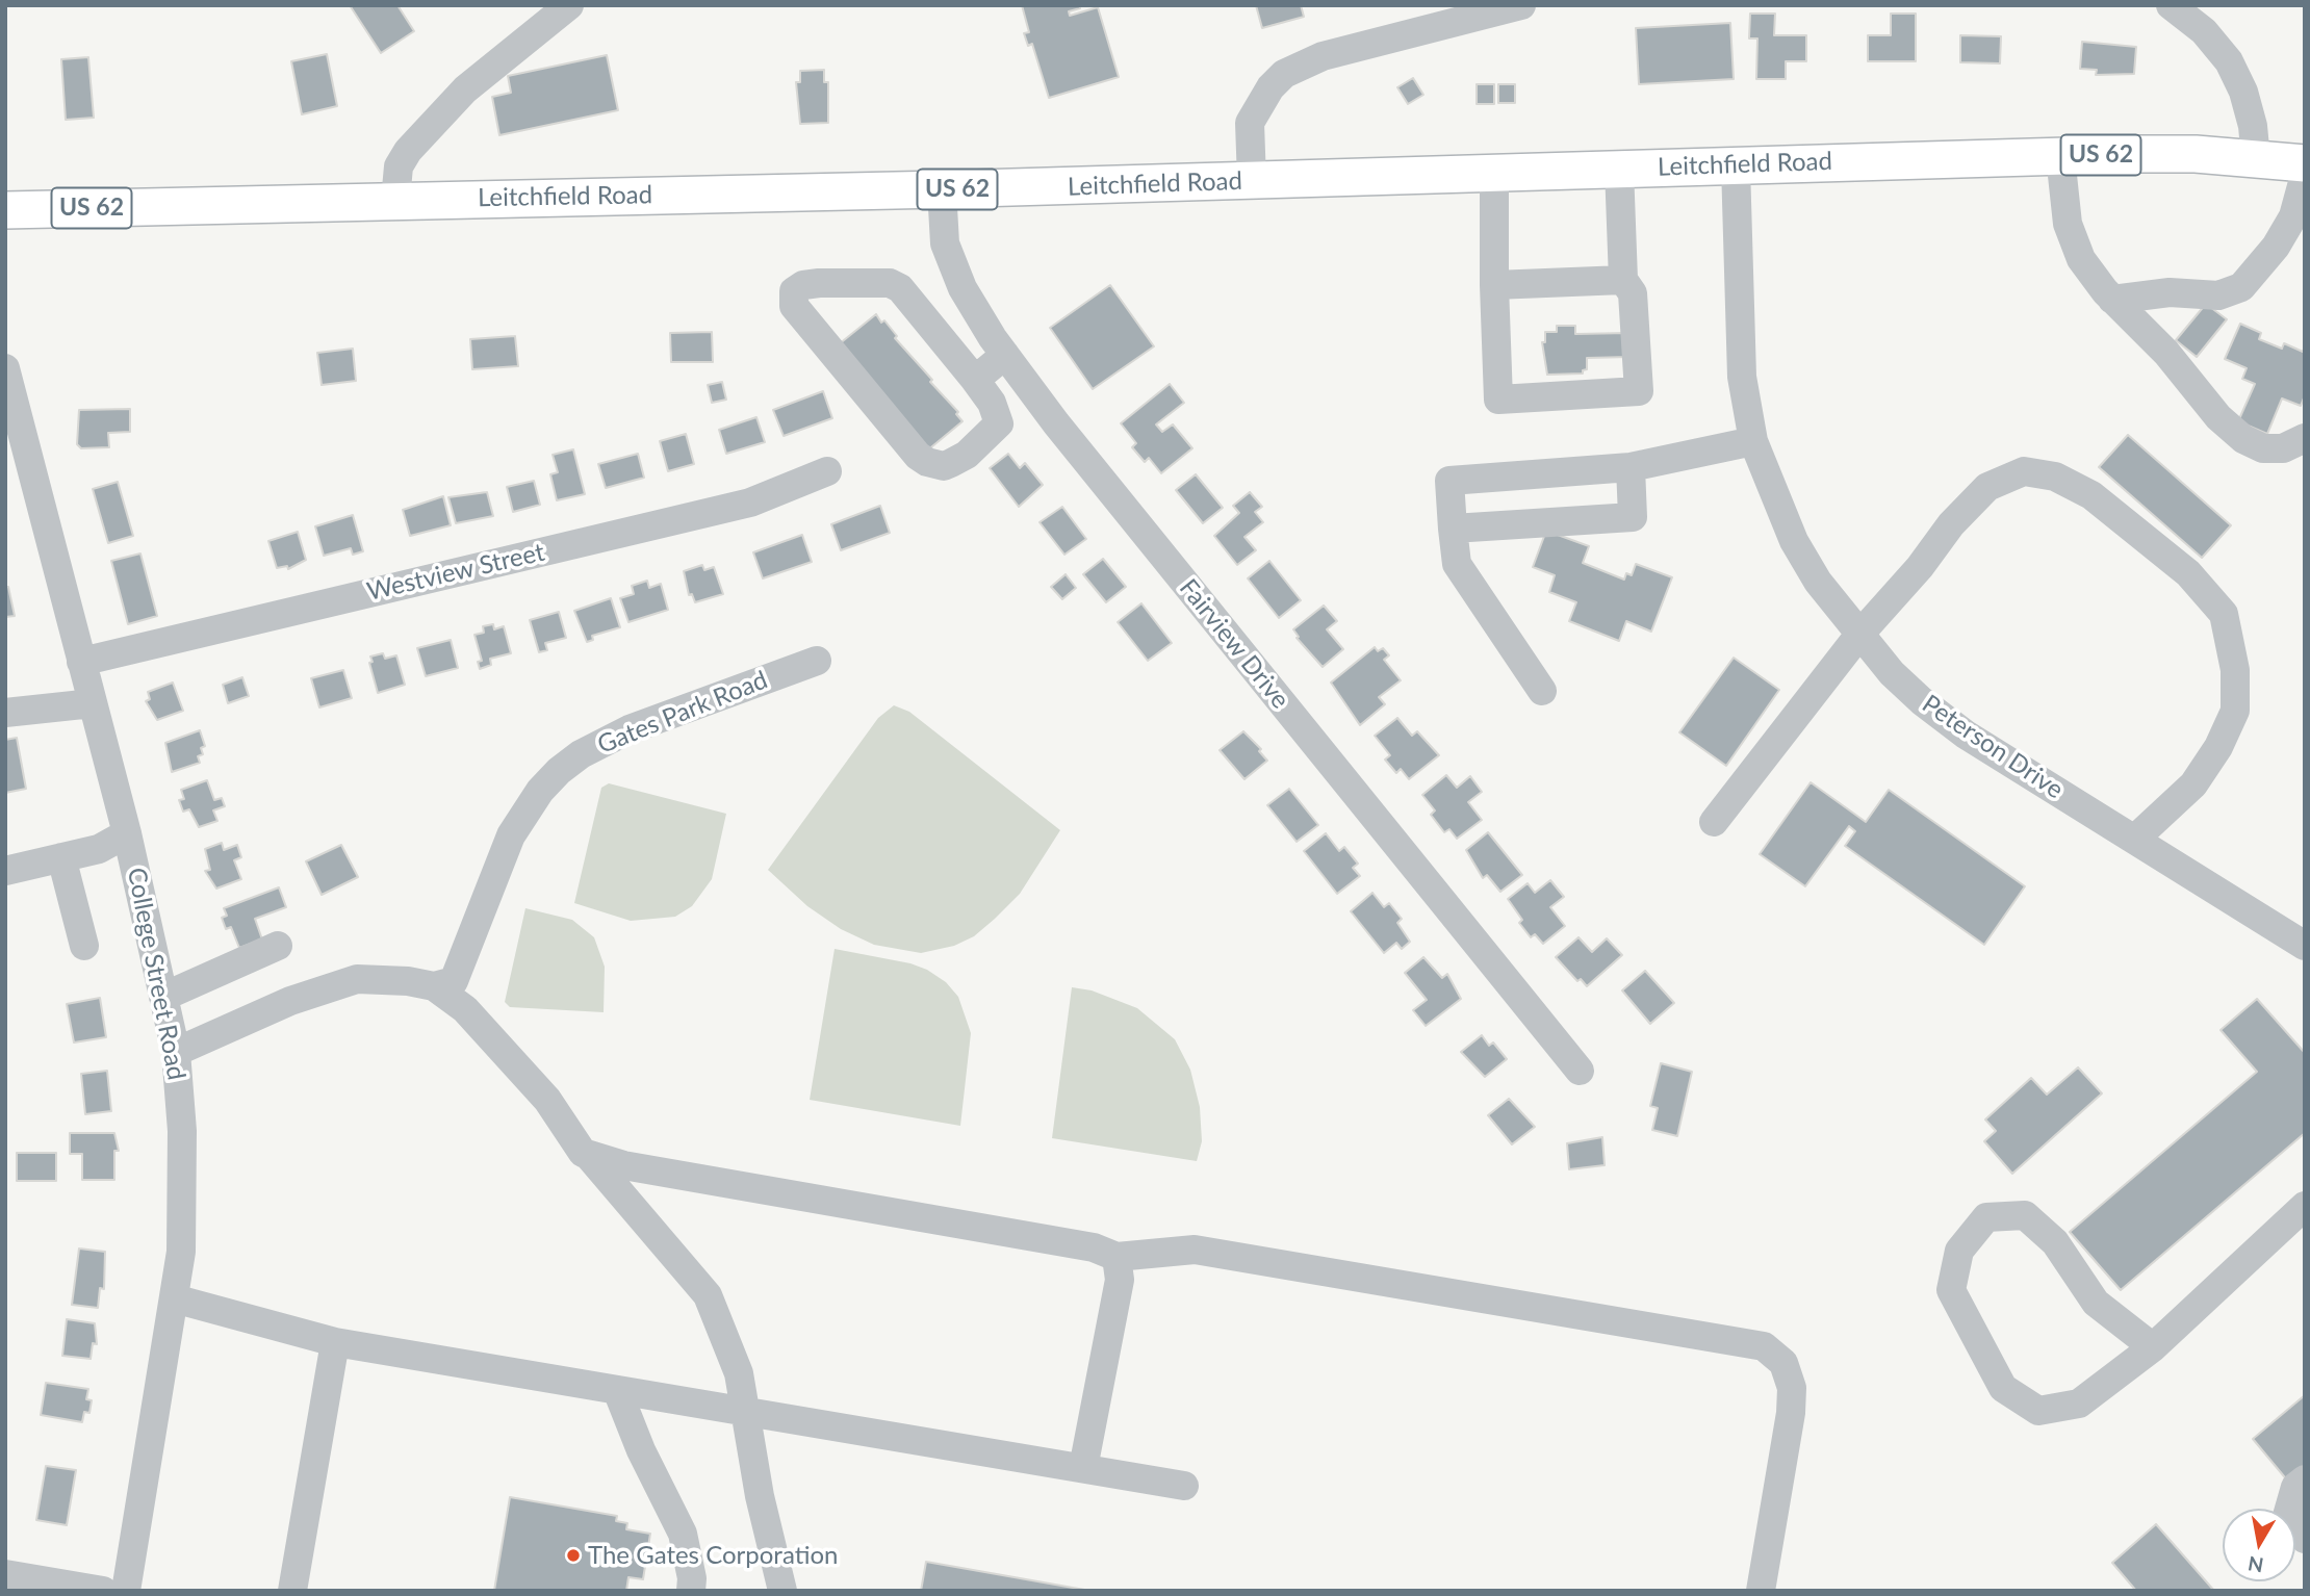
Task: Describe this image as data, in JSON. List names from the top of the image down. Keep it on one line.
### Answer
{"streets":{"main road":["US 62","Leitchfield Road"],"street":["Westview Street","Fairview Drive","Gates Park Road","Peterson Drive","College Street Road"]},"crossings":[["Leitchfield Road","Fairview Drive"],["Leitchfield Road","Peterson Drive"],["Westview Street","College Street Road"]],"places":["The Gates Corporation"],"north":"bottom"}
